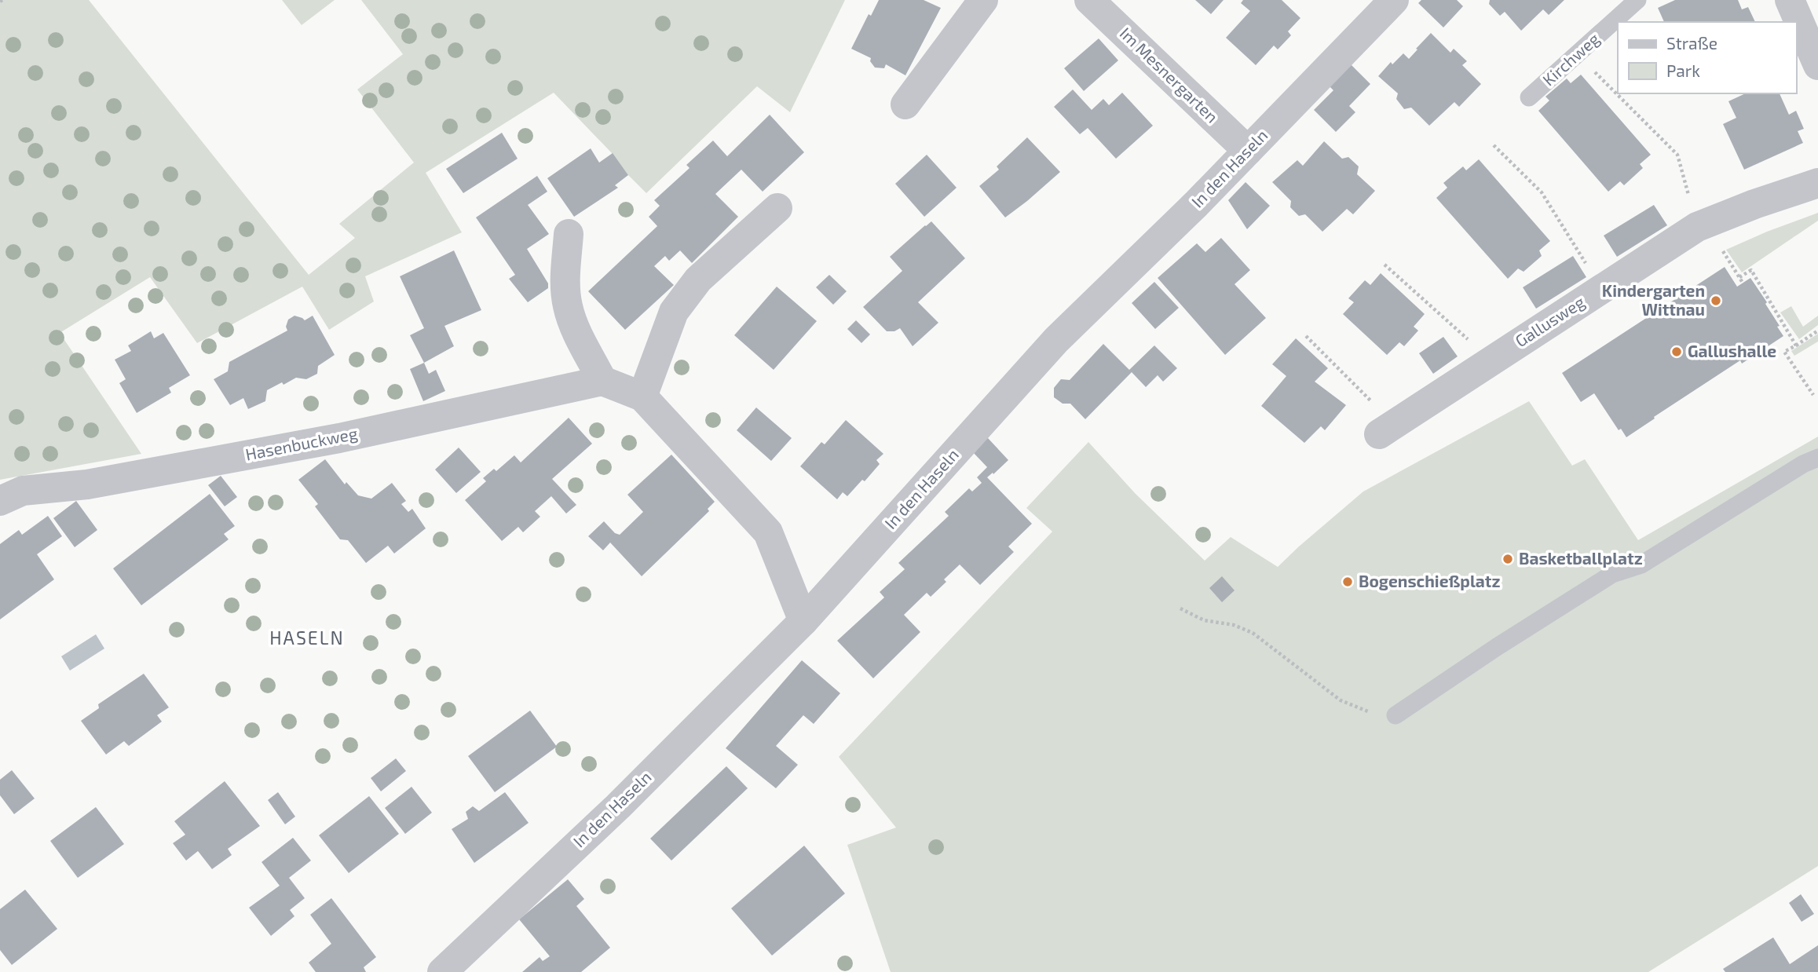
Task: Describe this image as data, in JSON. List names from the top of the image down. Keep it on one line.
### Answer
{"streets":{"street":["Im Mesnergarten","In den Haseln","Gallusweg","Hasenbuckweg"],"lane":["Kirchweg"]},"crossings":[["Im Mesnergarten","In den Haseln"]],"districts":["HASELN"],"places":["Kindergarten Wittnau","Gallushalle","Basketballplatz","Bogenschießplatz"],"legend":["Straße","Park"]}
